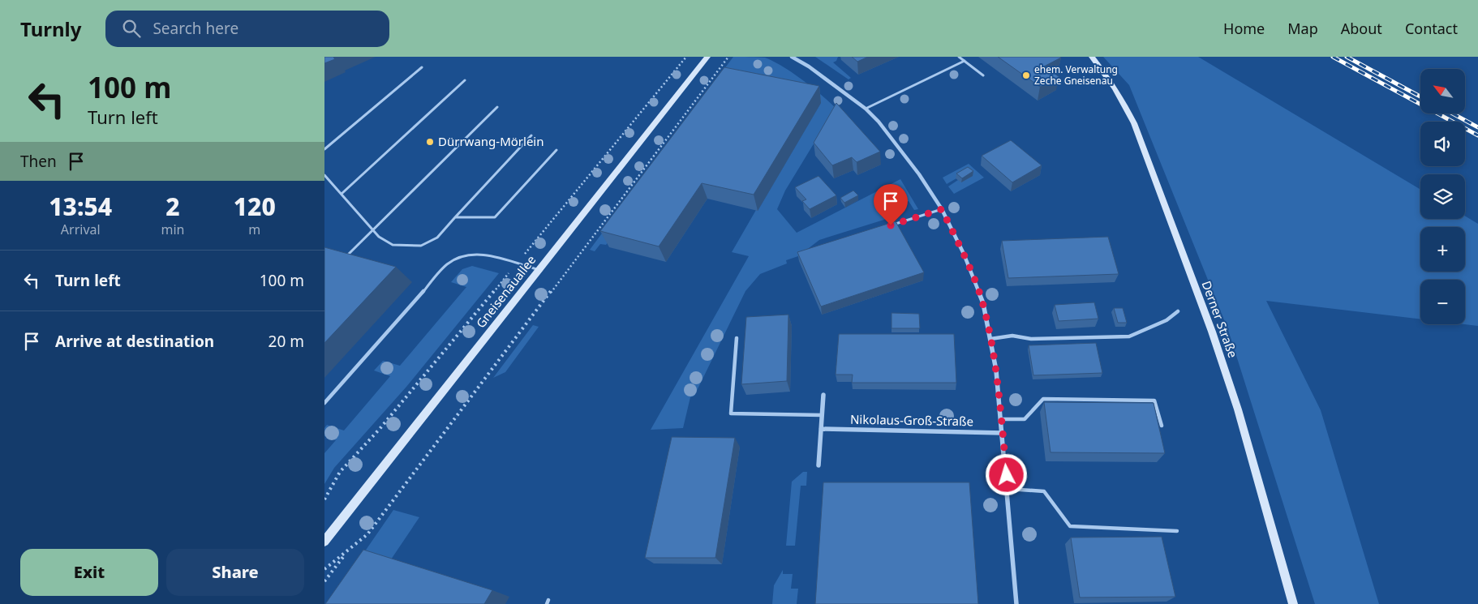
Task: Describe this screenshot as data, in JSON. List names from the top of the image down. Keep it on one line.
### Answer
{"streets":{"main road":["Gneisenauallee","Derner Straße"],"street":["Nikolaus-Groß-Straße"]},"places":["ehem. Verwaltung Zeche Gneisenau","Dürrwang-Mörlein"],"north":"top left","page":{"header":"Turnly","search":"Search here","nav":["Home","Map","About","Contact"],"turn":["100 m","Turn left"],"map_buttons":["+","−"],"then":"Then","eta":["13:54","Arrival","2","min","120","m"],"list":[{"name":"Turn left","value":"100 m"},{"name":"Arrive at destination","value":"20 m"}],"buttons":["Exit","Share"]}}
